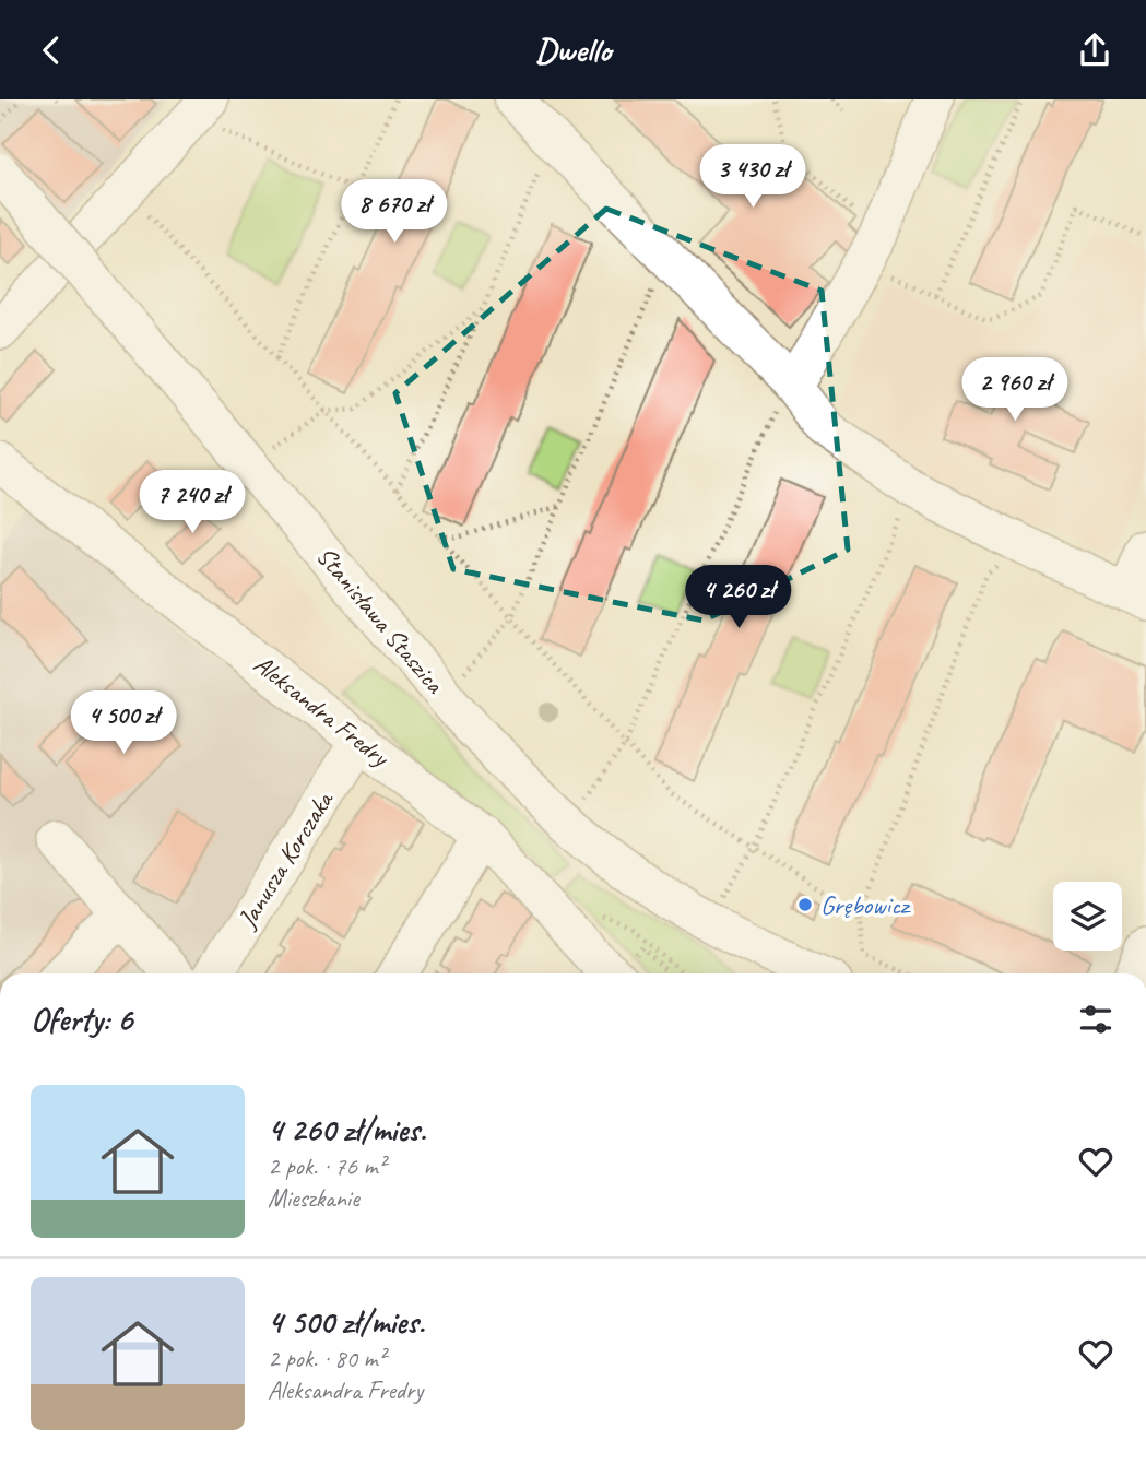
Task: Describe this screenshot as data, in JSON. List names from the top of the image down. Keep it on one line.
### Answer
{"streets":{"street":["Stanisława Staszica","Aleksandra Fredry","Janusza Korczaka"]},"crossings":[["Aleksandra Fredry","Janusza Korczaka"]],"places":["Grębowicz"],"page":{"header":"Dwello","price":["3 430 zł","8 670 zł","2 960 zł","7 240 zł","4 260 zł","4 500 zł"],"heading":"Oferty: 6","list":[{"name":"4 260 zł/mies.","note":"2 pok. · 76 m² · Mieszkanie"},{"name":"4 500 zł/mies.","note":"2 pok. · 80 m² · Aleksandra Fredry"}]}}
